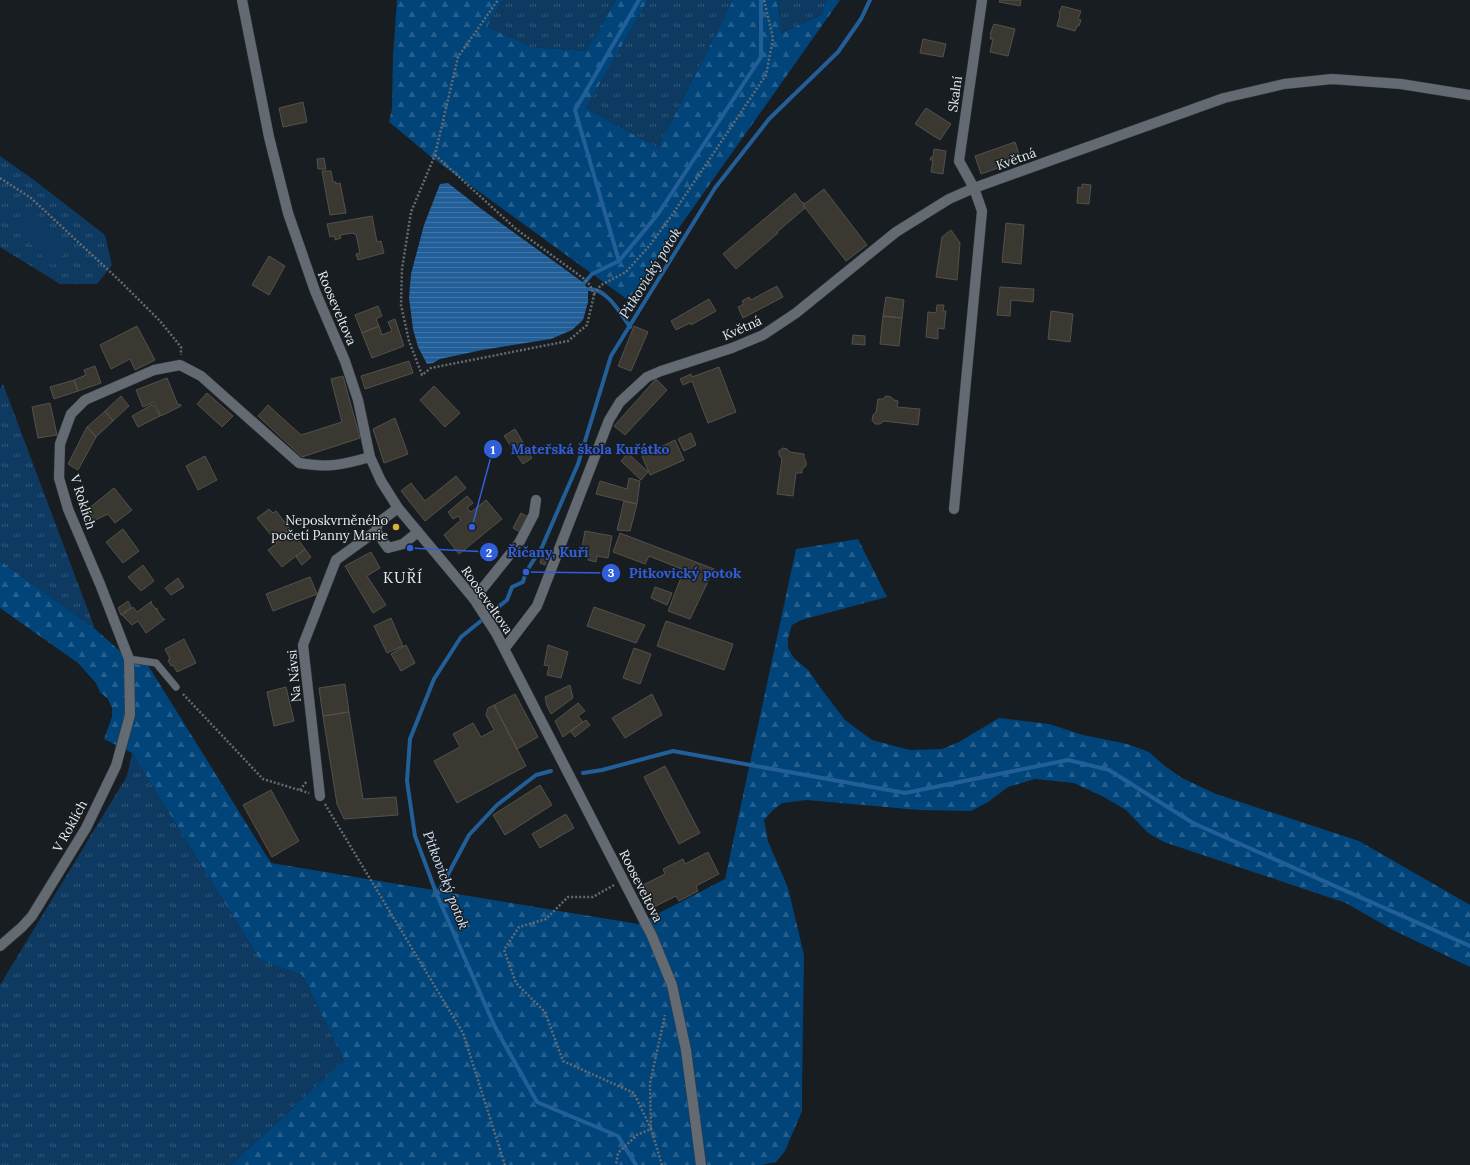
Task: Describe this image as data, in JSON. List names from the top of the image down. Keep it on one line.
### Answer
{"streets":{"street":["Skalní","Květná","Rooseveltova","V Roklích","Na Návsi"]},"crossings":[["Skalní","Květná"],["Květná","Rooseveltova"],["Rooseveltova","Na Návsi"]],"districts":["KUŘÍ"],"water":["Pitkovický potok"],"places":["Neposkvrněného početí Panny Marie","Mateřská škola Kuřátko","Říčany, Kuří","Pitkovický potok"]}
